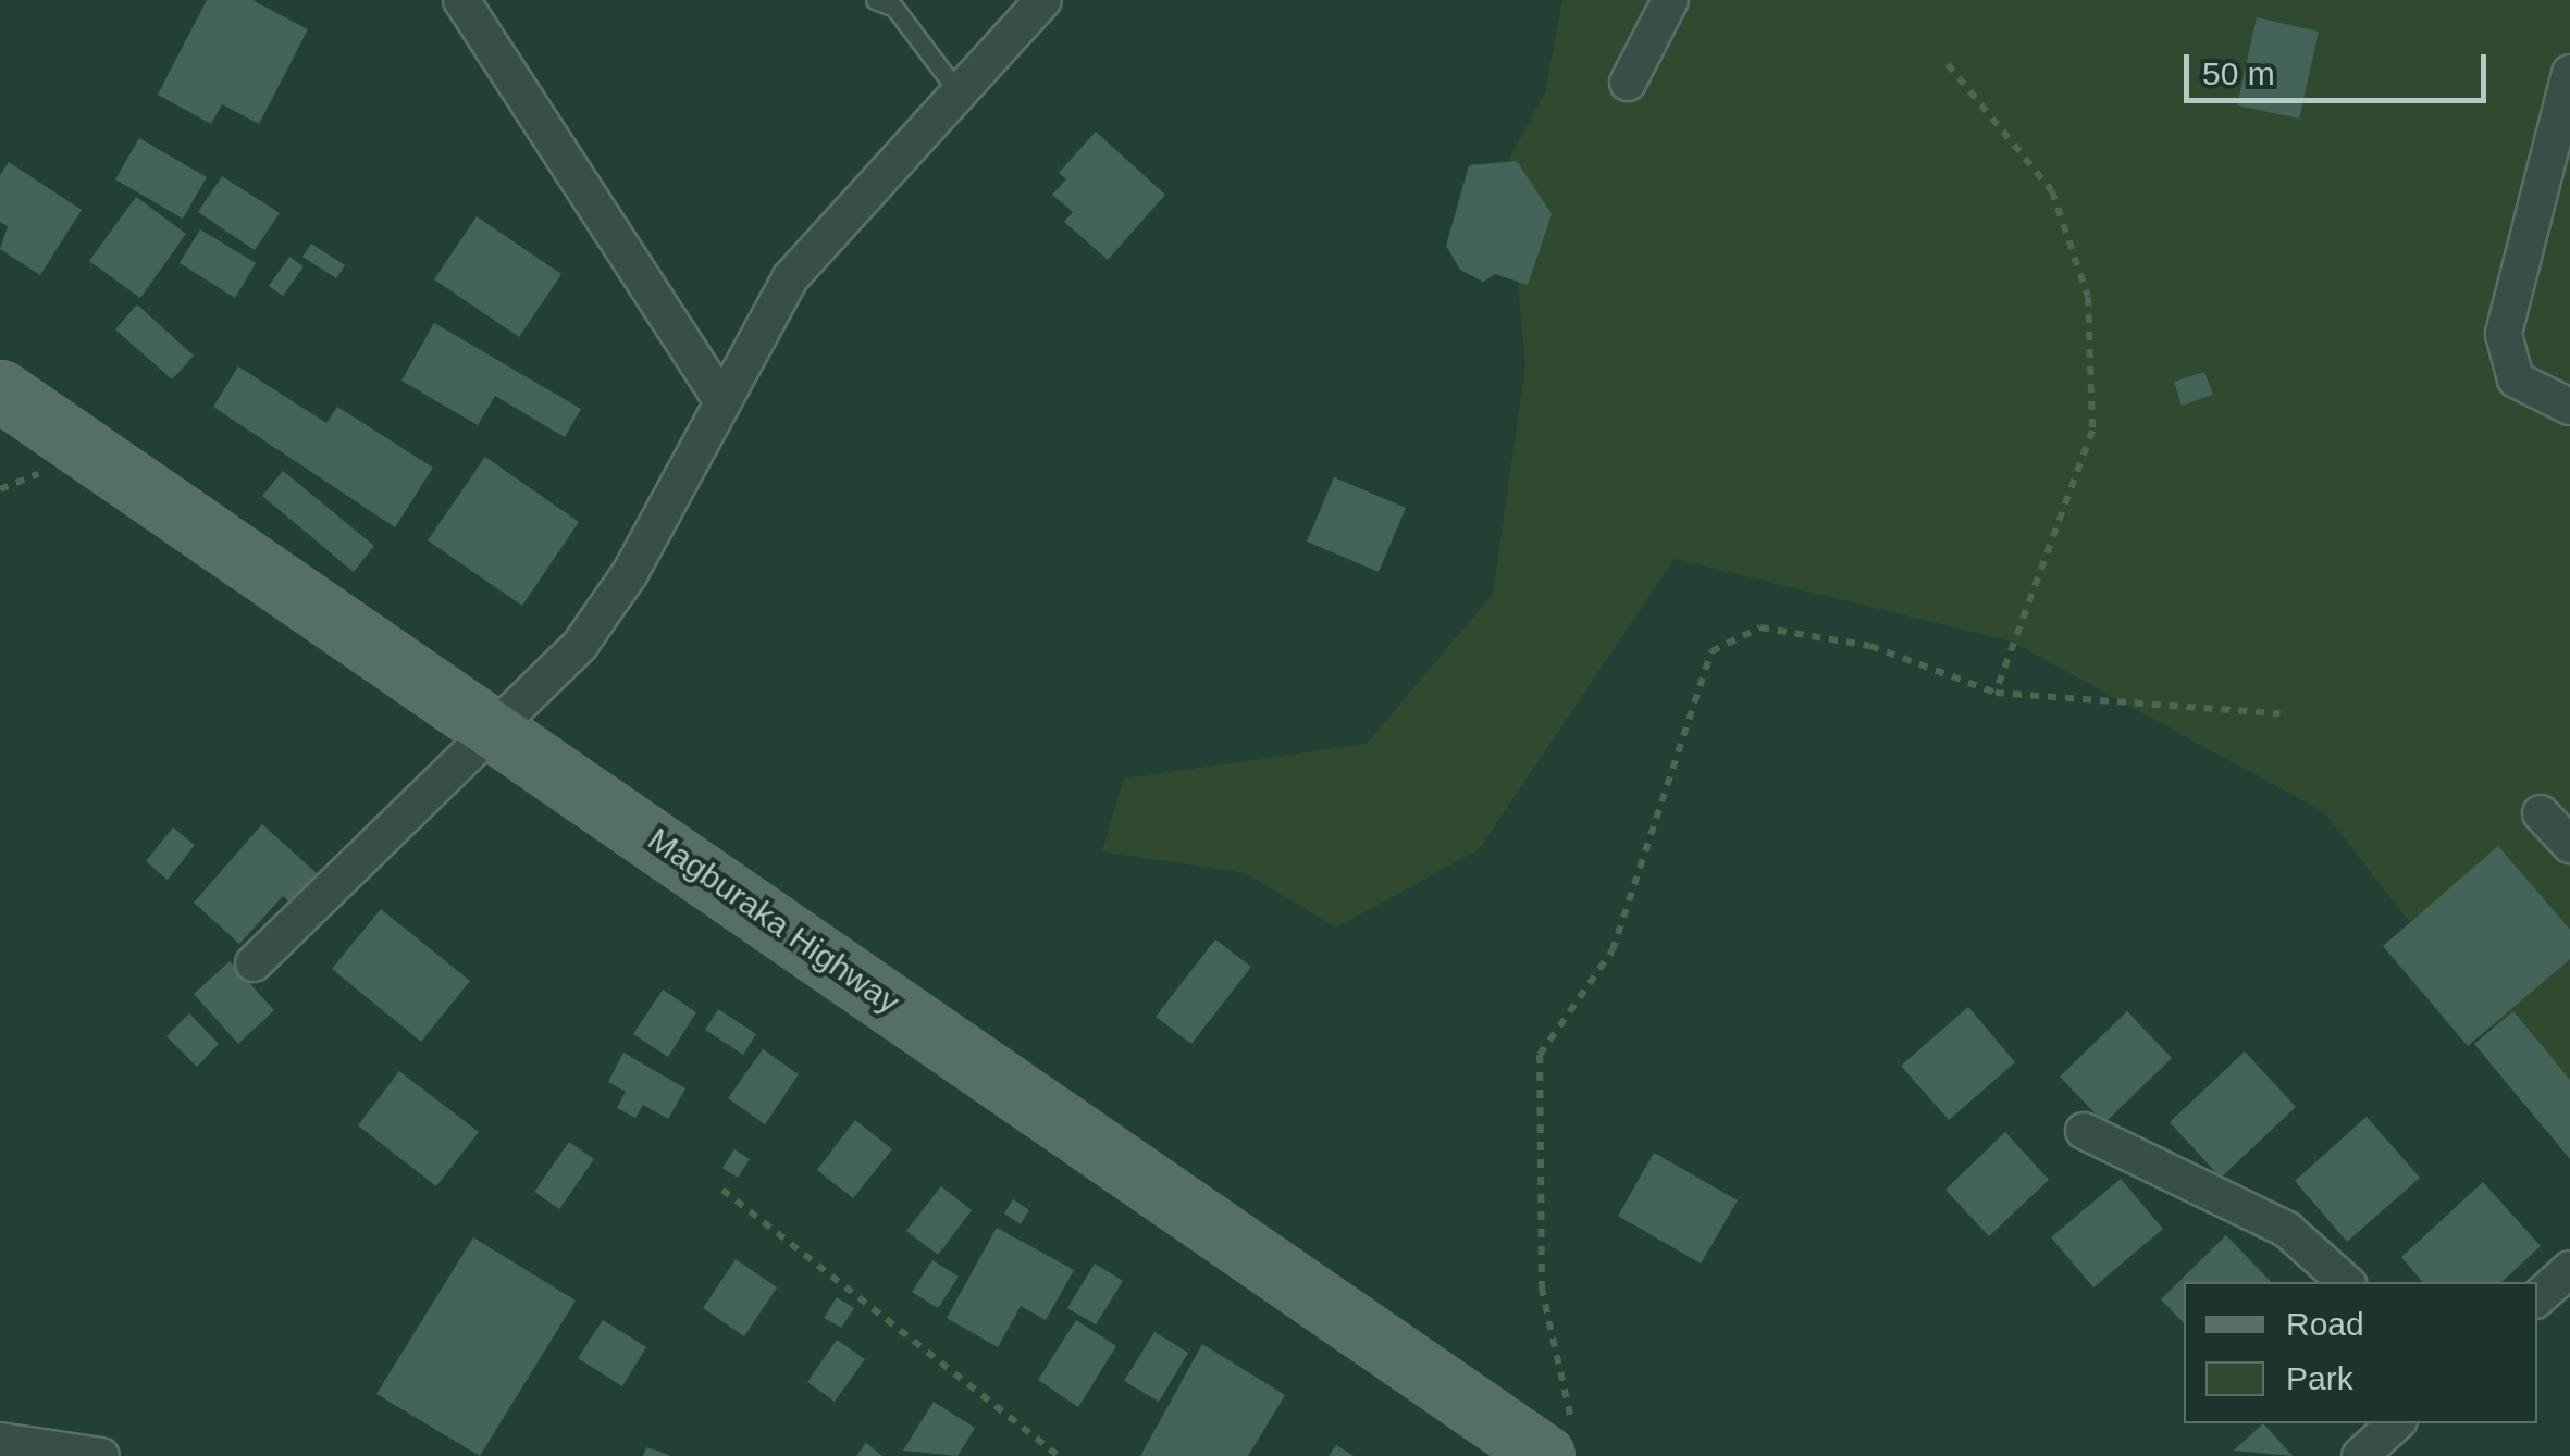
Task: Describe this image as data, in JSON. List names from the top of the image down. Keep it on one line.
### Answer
{"streets":{"main road":["Magburaka Highway"]},"legend":["Road","Park"],"scale_bar":"50 m"}
